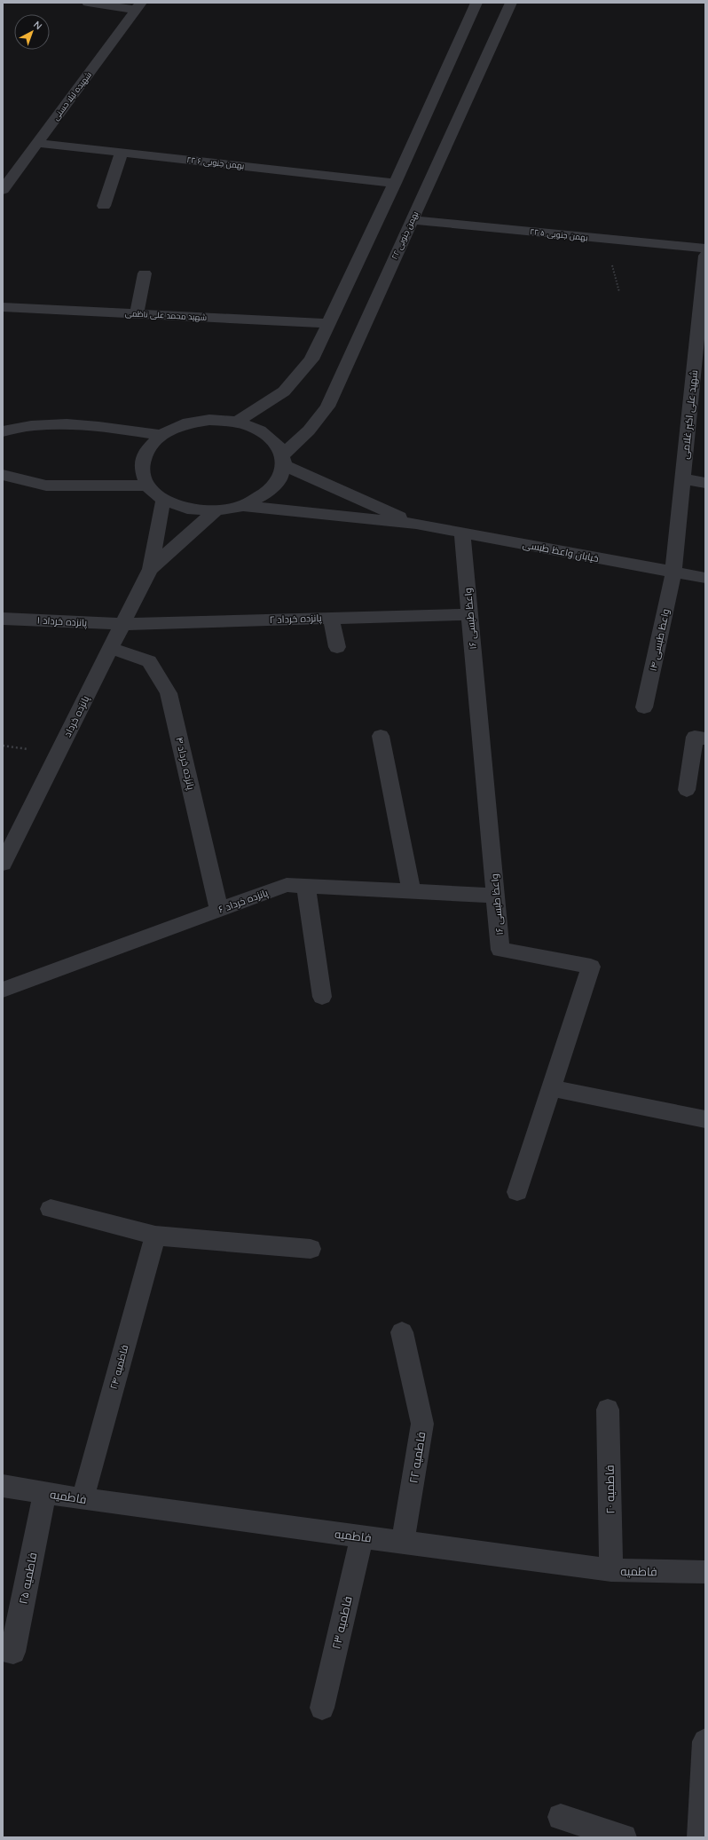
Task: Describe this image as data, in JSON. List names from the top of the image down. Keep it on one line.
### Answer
{"streets":{"street":["شهیده لیلا حسنی","۲۲ بهمن جنوبی ۶","۲۲ بهمن جنوبی ۵","۲۲ بهمن جنوبی","شهید محمد علی ناظمی","شهید علی اکبر غلامی","خیابان واعظ طبسی","پانزده خرداد ۲","واعظ طبسی ۱۶","پانزده خرداد ۱","واعظ طبسی ۱۴","پانزده خرداد","پانزده خرداد ۴","پانزده خرداد ۶","فاطمیه ۲۴","فاطمیه ۲۲","فاطمیه ۲۰","فاطمیه","فاطمیه ۲۵","فاطمیه ۲۳"]},"crossings":[["شهیده لیلا حسنی","۲۲ بهمن جنوبی ۶"],["۲۲ بهمن جنوبی ۶","۲۲ بهمن جنوبی"],["۲۲ بهمن جنوبی ۵","۲۲ بهمن جنوبی"],["۲۲ بهمن جنوبی","شهید محمد علی ناظمی"],["شهید علی اکبر غلامی","خیابان واعظ طبسی"],["شهید علی اکبر غلامی","واعظ طبسی ۱۴"],["خیابان واعظ طبسی","واعظ طبسی ۱۶"],["خیابان واعظ طبسی","واعظ طبسی ۱۴"],["پانزده خرداد ۲","واعظ طبسی ۱۶"],["پانزده خرداد ۲","پانزده خرداد ۱"],["پانزده خرداد ۲","پانزده خرداد"],["واعظ طبسی ۱۶","پانزده خرداد ۶"],["پانزده خرداد ۱","پانزده خرداد"],["پانزده خرداد","پانزده خرداد ۴"],["پانزده خرداد ۴","پانزده خرداد ۶"],["فاطمیه ۲۴","فاطمیه"],["فاطمیه ۲۲","فاطمیه"],["فاطمیه ۲۰","فاطمیه"],["فاطمیه","فاطمیه ۲۵"],["فاطمیه","فاطمیه ۲۳"]],"north":"top right"}
